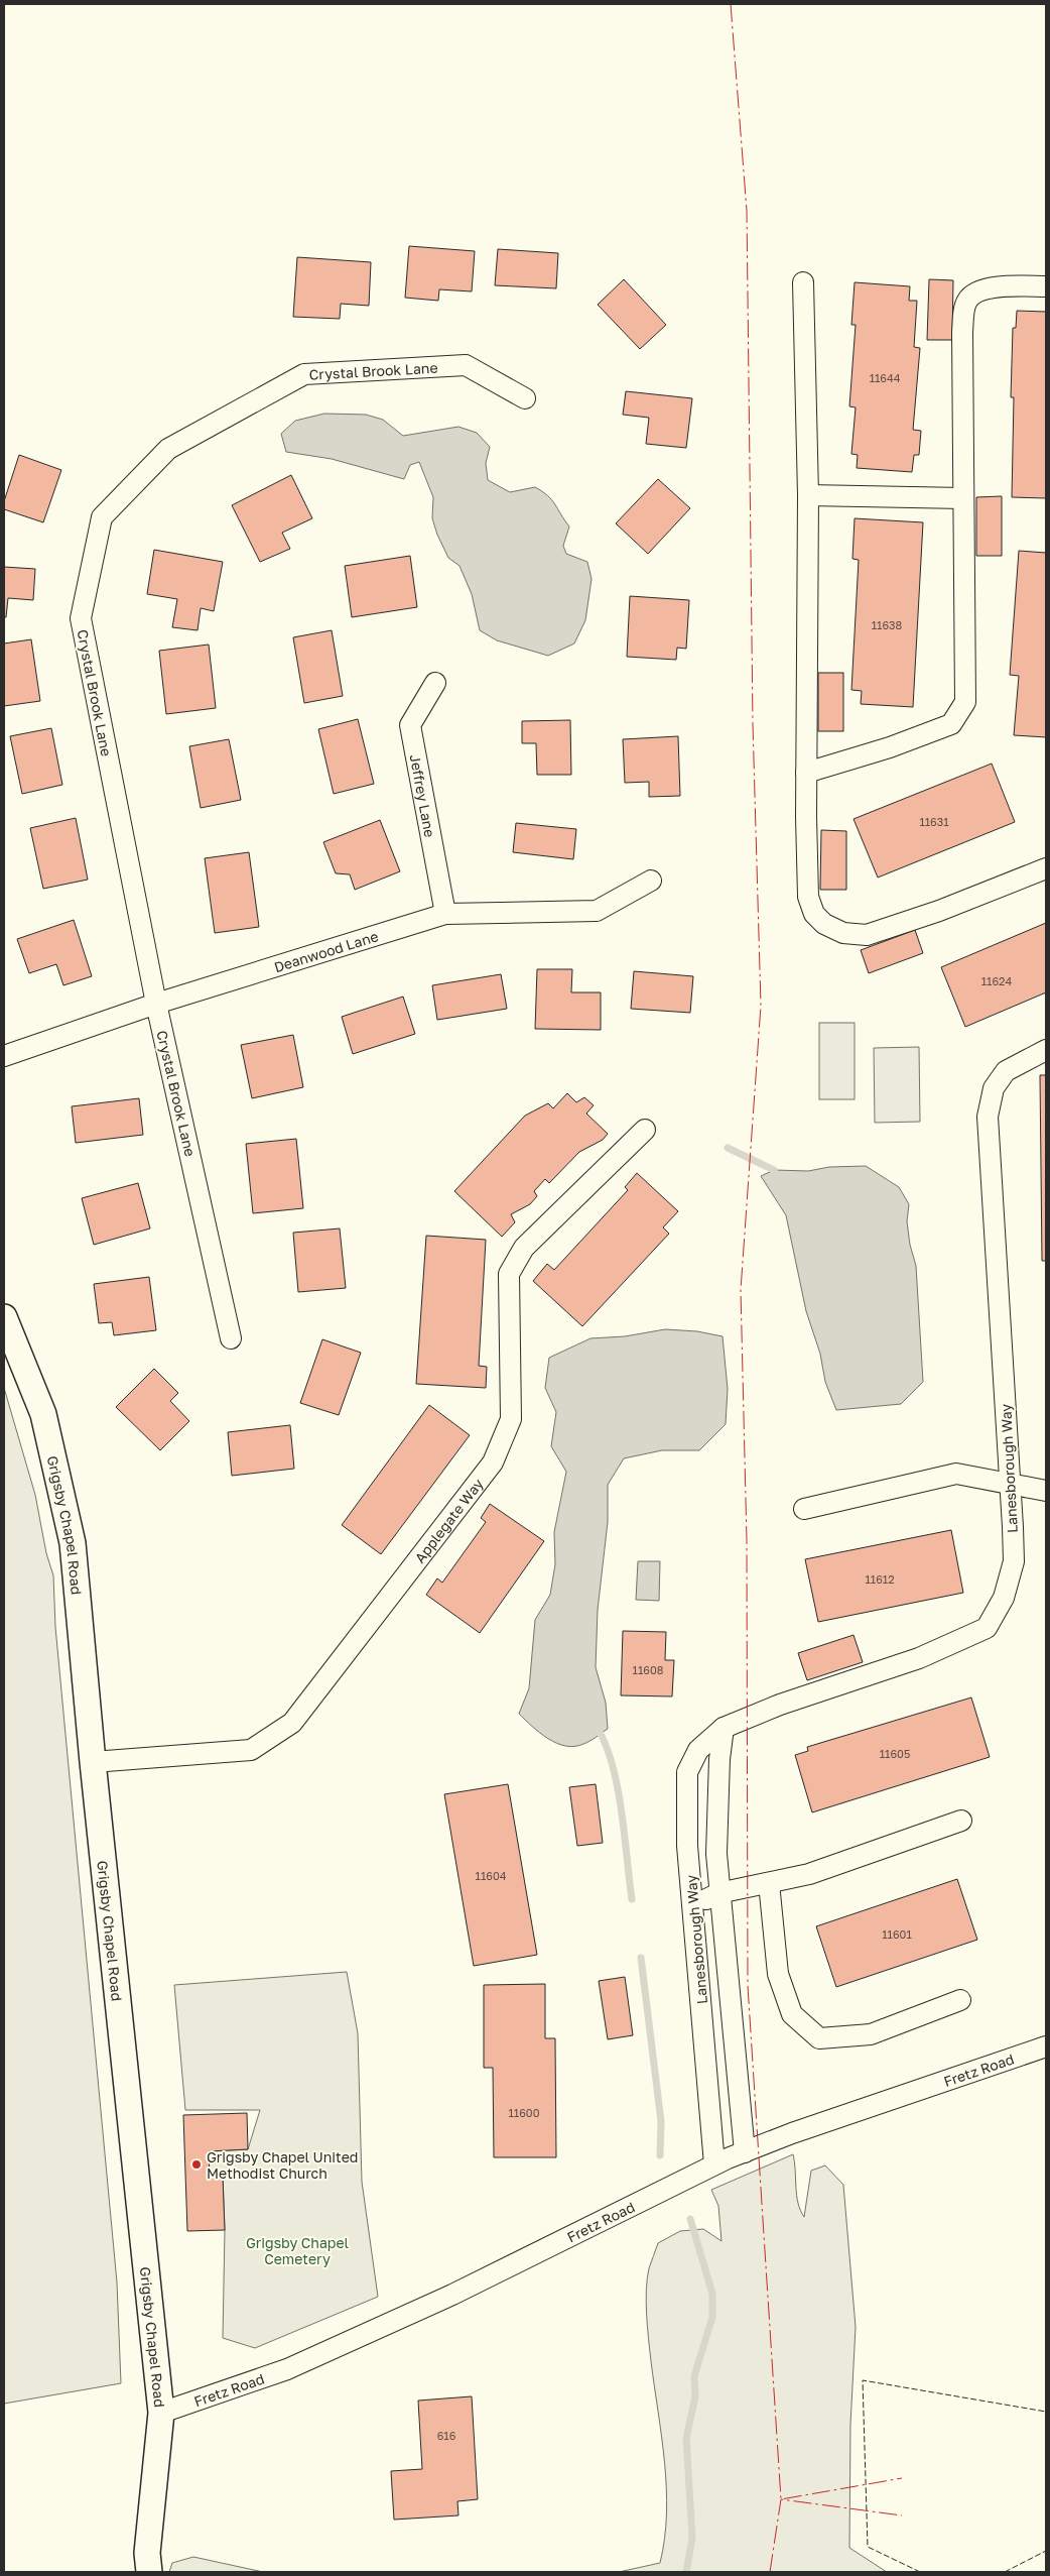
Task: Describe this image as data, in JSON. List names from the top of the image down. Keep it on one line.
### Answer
{"streets":{"street":["Crystal Brook Lane","Jeffrey Lane","Deanwood Lane","Lanesborough Way","Applegate Way","Grigsby Chapel Road","Fretz Road"]},"crossings":[["Crystal Brook Lane","Deanwood Lane"],["Jeffrey Lane","Deanwood Lane"],["Lanesborough Way","Fretz Road"],["Applegate Way","Grigsby Chapel Road"],["Grigsby Chapel Road","Fretz Road"]],"parks":["Grigsby Chapel Cemetery"],"places":["Grigsby Chapel United Methodist Church"],"house_numbers":["11644","11638","11631","11624","11612","11608","11605","11604","11601","11600","616"]}
